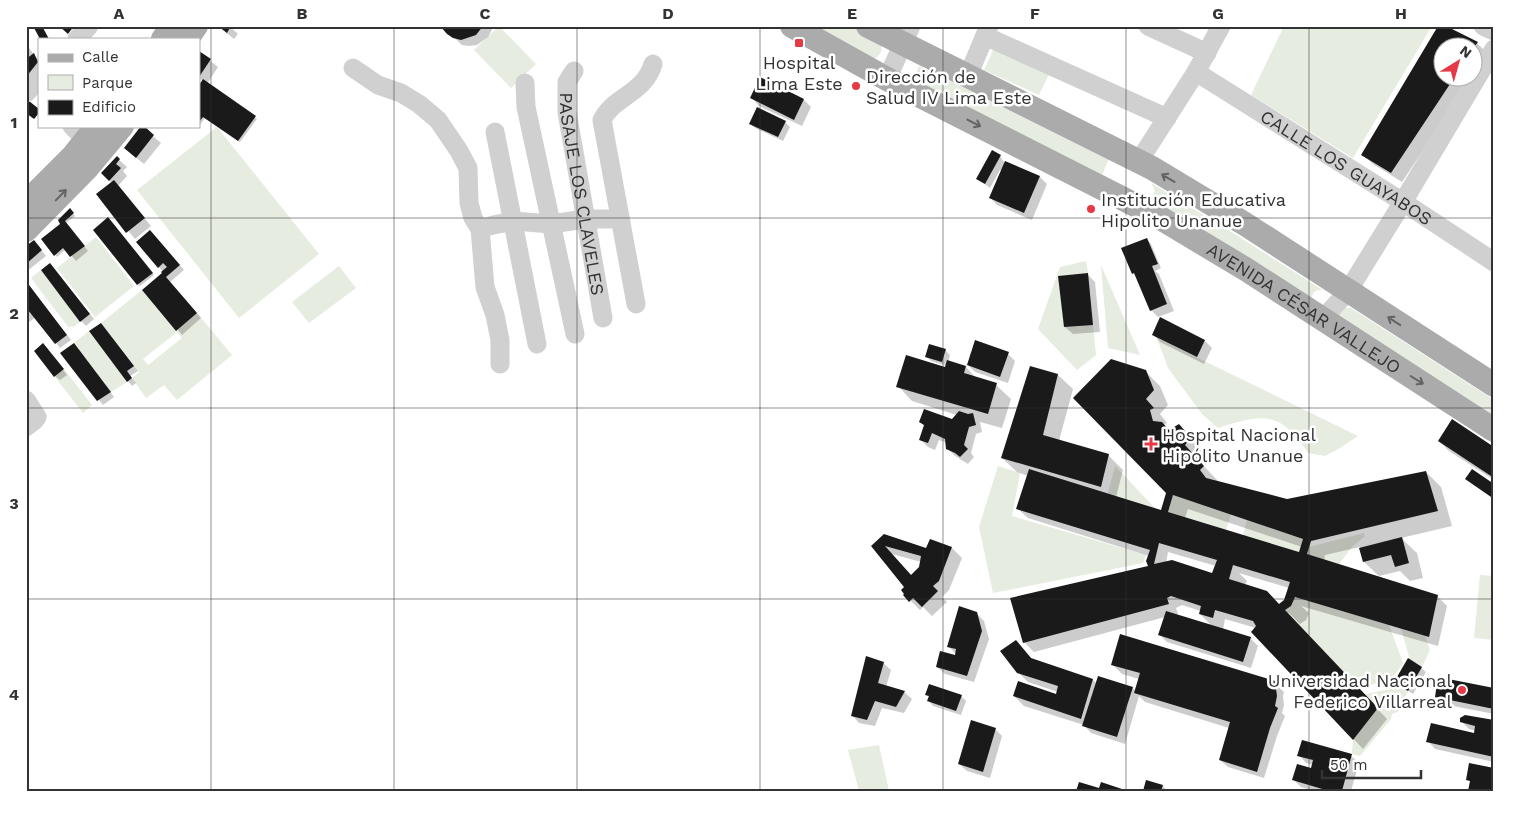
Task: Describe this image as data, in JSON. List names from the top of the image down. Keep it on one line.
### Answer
{"streets":{"main road":["AVENIDA CÉSAR VALLEJO"],"street":["CALLE LOS GUAYABOS","PASAJE LOS CLAVELES"]},"places":{"transit":["Hospital Lima Este"],"other":["Dirección de Salud IV Lima Este","Institución Educativa Hipolito Unanue","Universidad Nacional Federico Villarreal"],"health":["Hospital Nacional Hipólito Unanue"]},"legend":["Calle","Parque","Edificio"],"scale_bar":"50 m","north":"top right","grid":{"columns":["A","B","C","D","E","F","G","H"],"rows":["1","2","3","4"]}}
